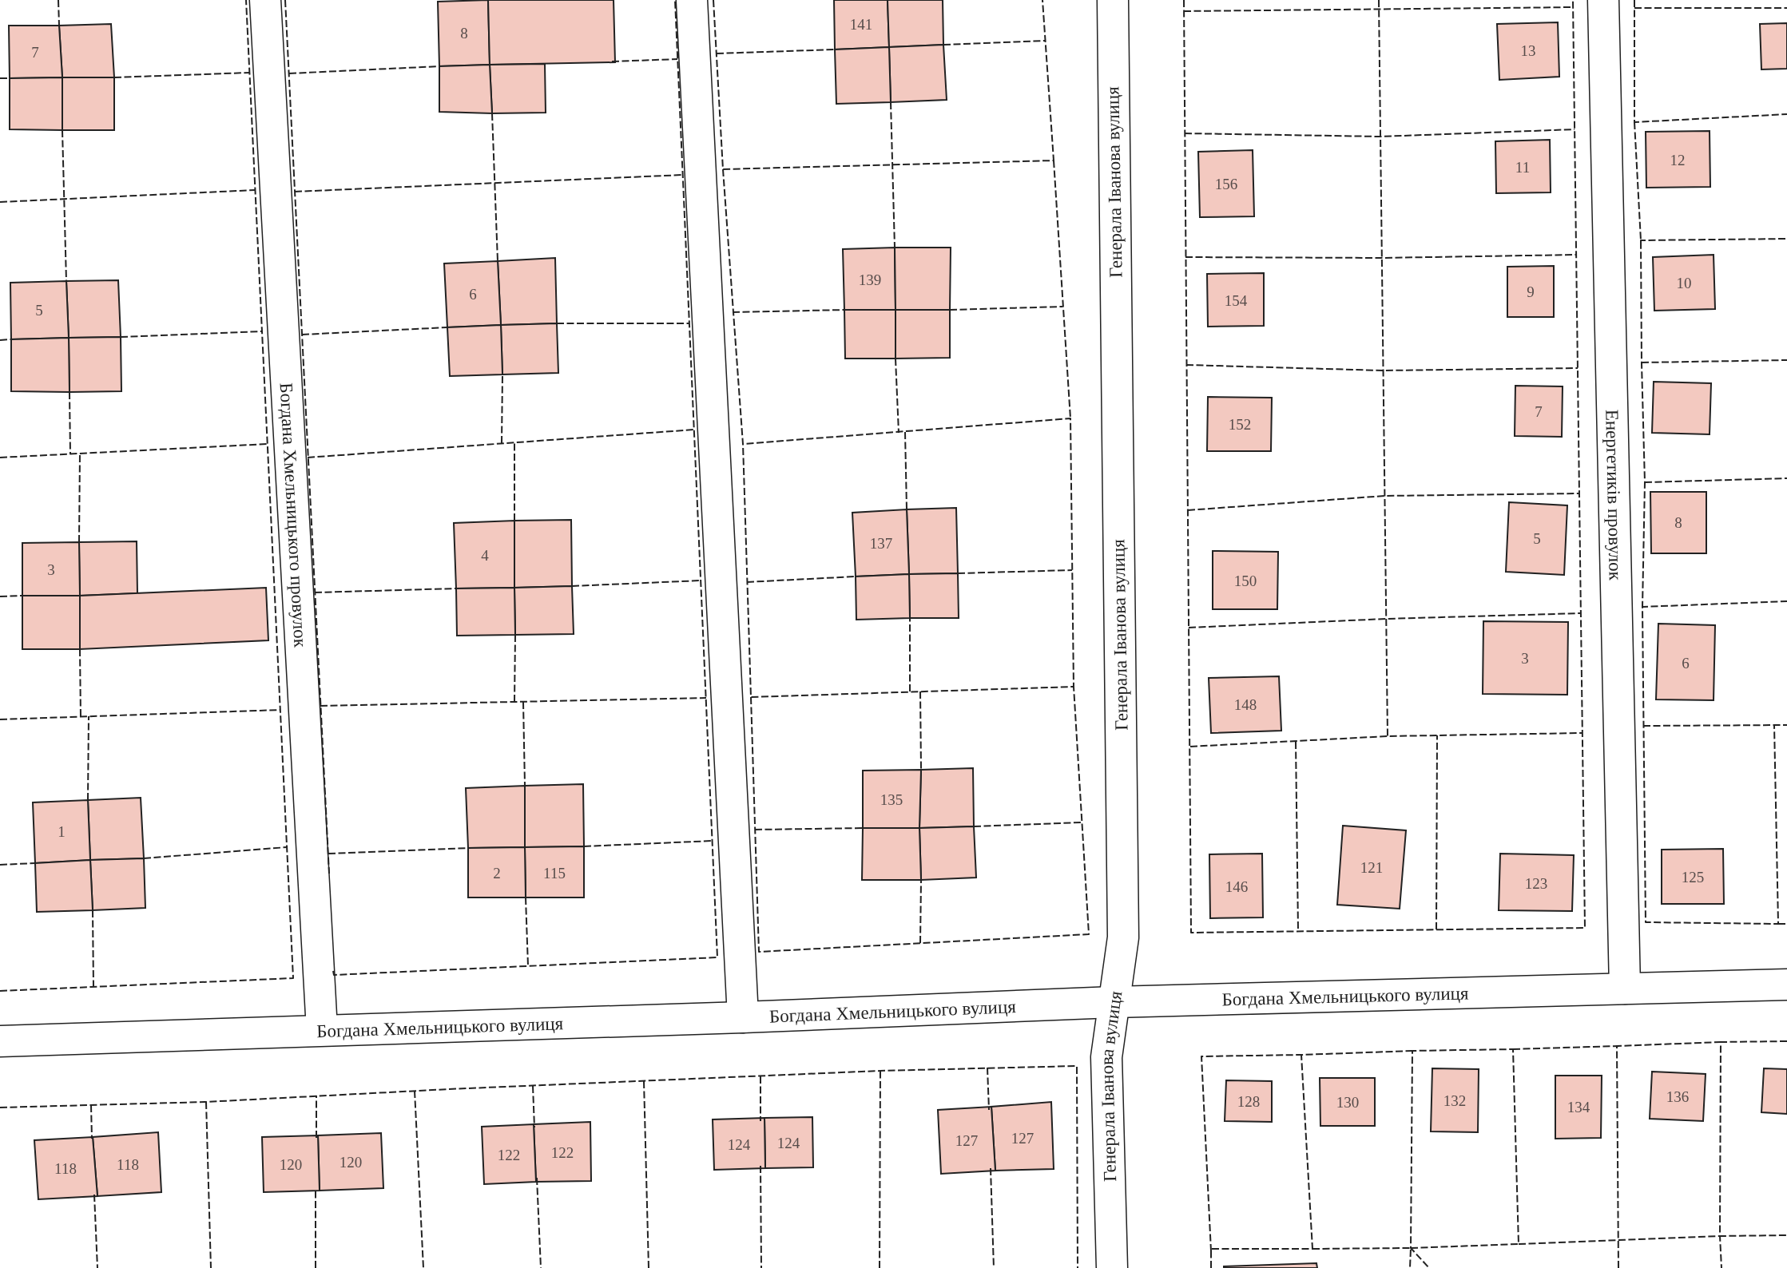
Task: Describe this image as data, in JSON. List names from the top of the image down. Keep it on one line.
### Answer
{"streets":{"street":["Генерала Іванова вулиця","Енергетиків провулок","Богдана Хмельницького провулок","Богдана Хмельницького вулиця"]},"crossings":[["Генерала Іванова вулиця","Богдана Хмельницького вулиця"],["Енергетиків провулок","Богдана Хмельницького вулиця"],["Богдана Хмельницького провулок","Богдана Хмельницького вулиця"]],"house_numbers":["141","8","13","7","12","11","156","139","10","9","6","154","5","7","152","8","5","137","4","3","150","3","6","148","135","1","121","2","115","125","123","146","136","132","128","130","134","127","127","124","124","122","122","120","118","120","118"]}
